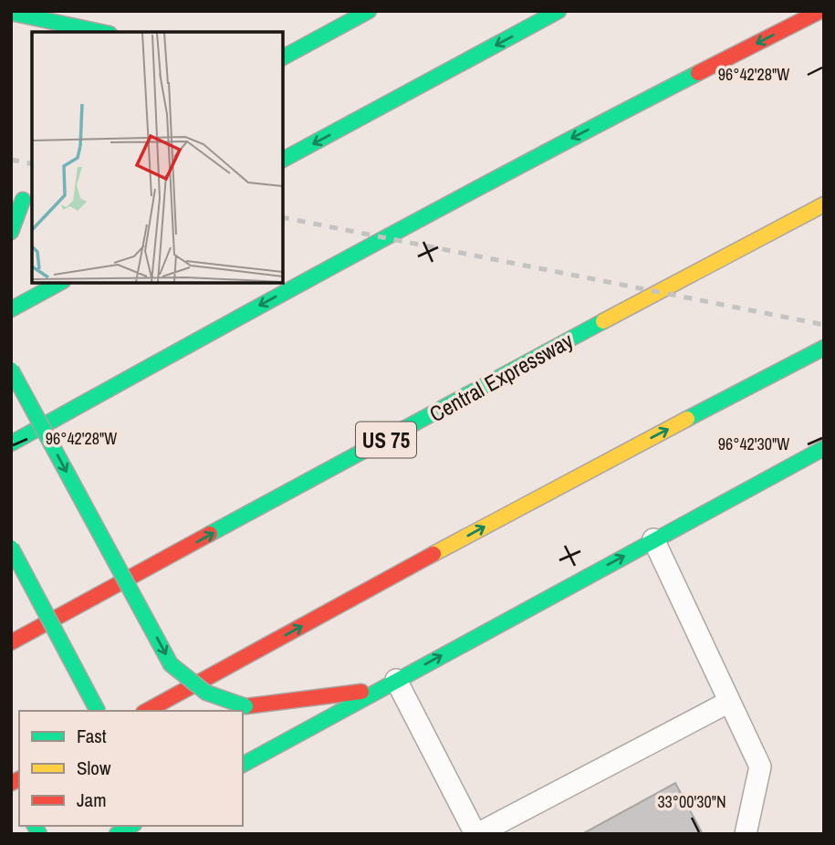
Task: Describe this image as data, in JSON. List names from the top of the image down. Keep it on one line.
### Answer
{"streets":{"main road":["Central Expressway","US 75"]},"legend":["Fast","Slow","Jam"],"coordinates":["96°42'28\"W","96°42'30\"W","33°00'30\"N"]}
